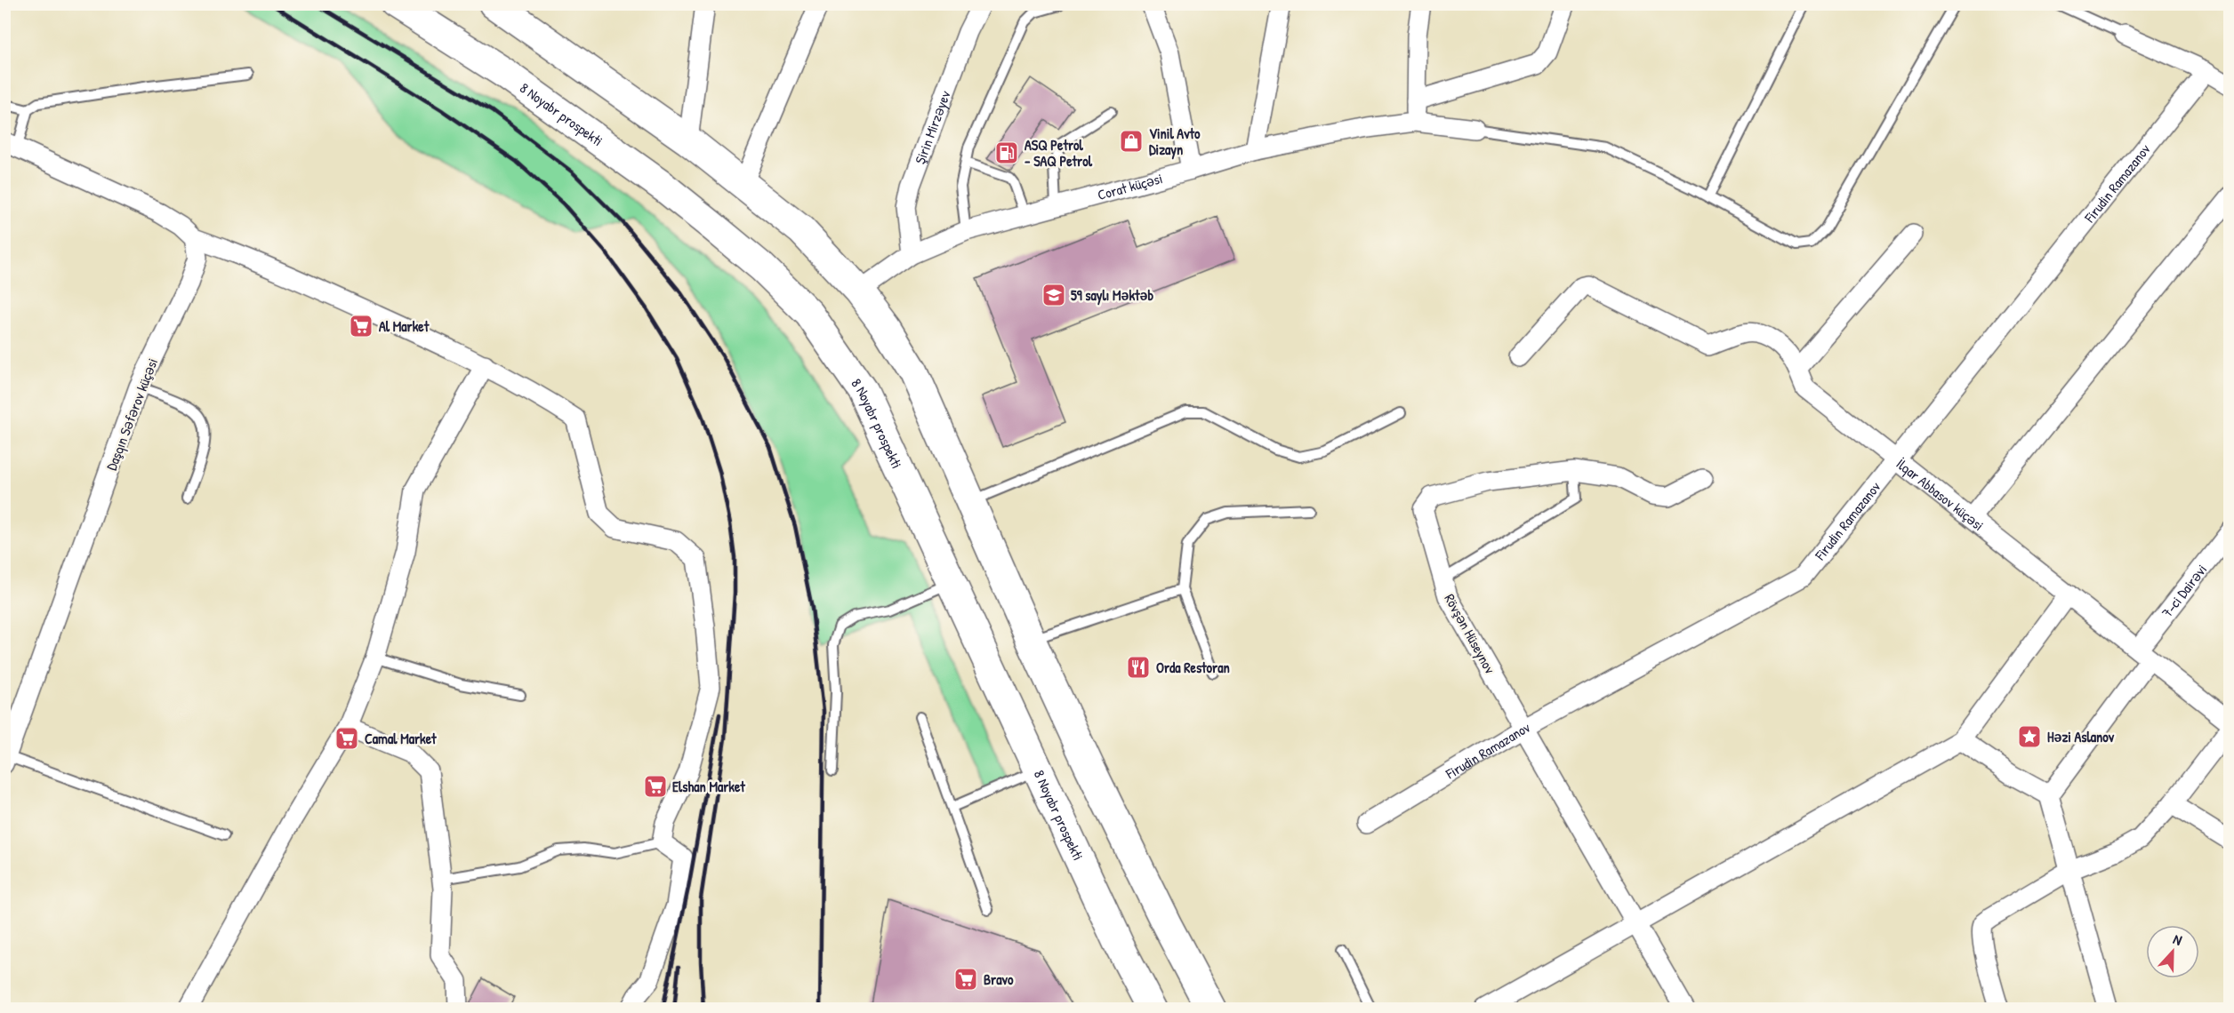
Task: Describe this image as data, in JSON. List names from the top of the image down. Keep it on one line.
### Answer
{"streets":{"highway":["8 Noyabr prospekti"],"street":["Şirin Mirzəyev","Firudin Ramazanov","Corat küçəsi","Daşqın Səfərov küçəsi","İlqar Abbasov küçəsi","7-ci Dairəvi","Rövşən Hüseynov"]},"crossings":[["Şirin Mirzəyev","Corat küçəsi"],["Firudin Ramazanov","İlqar Abbasov küçəsi"],["Firudin Ramazanov","Rövşən Hüseynov"],["İlqar Abbasov küçəsi","7-ci Dairəvi"]],"places":{"shop":["Vinil Avto Dizayn"],"fuel station":["ASQ Petrol - SAQ Petrol"],"school or university":["59 saylı Məktəb"],"supermarket":["Al Market","Camal Market","Elshan Market","Bravo"],"restaurant":["Orda Restoran"],"place":["Həzi Aslanov"]},"north":"top"}
